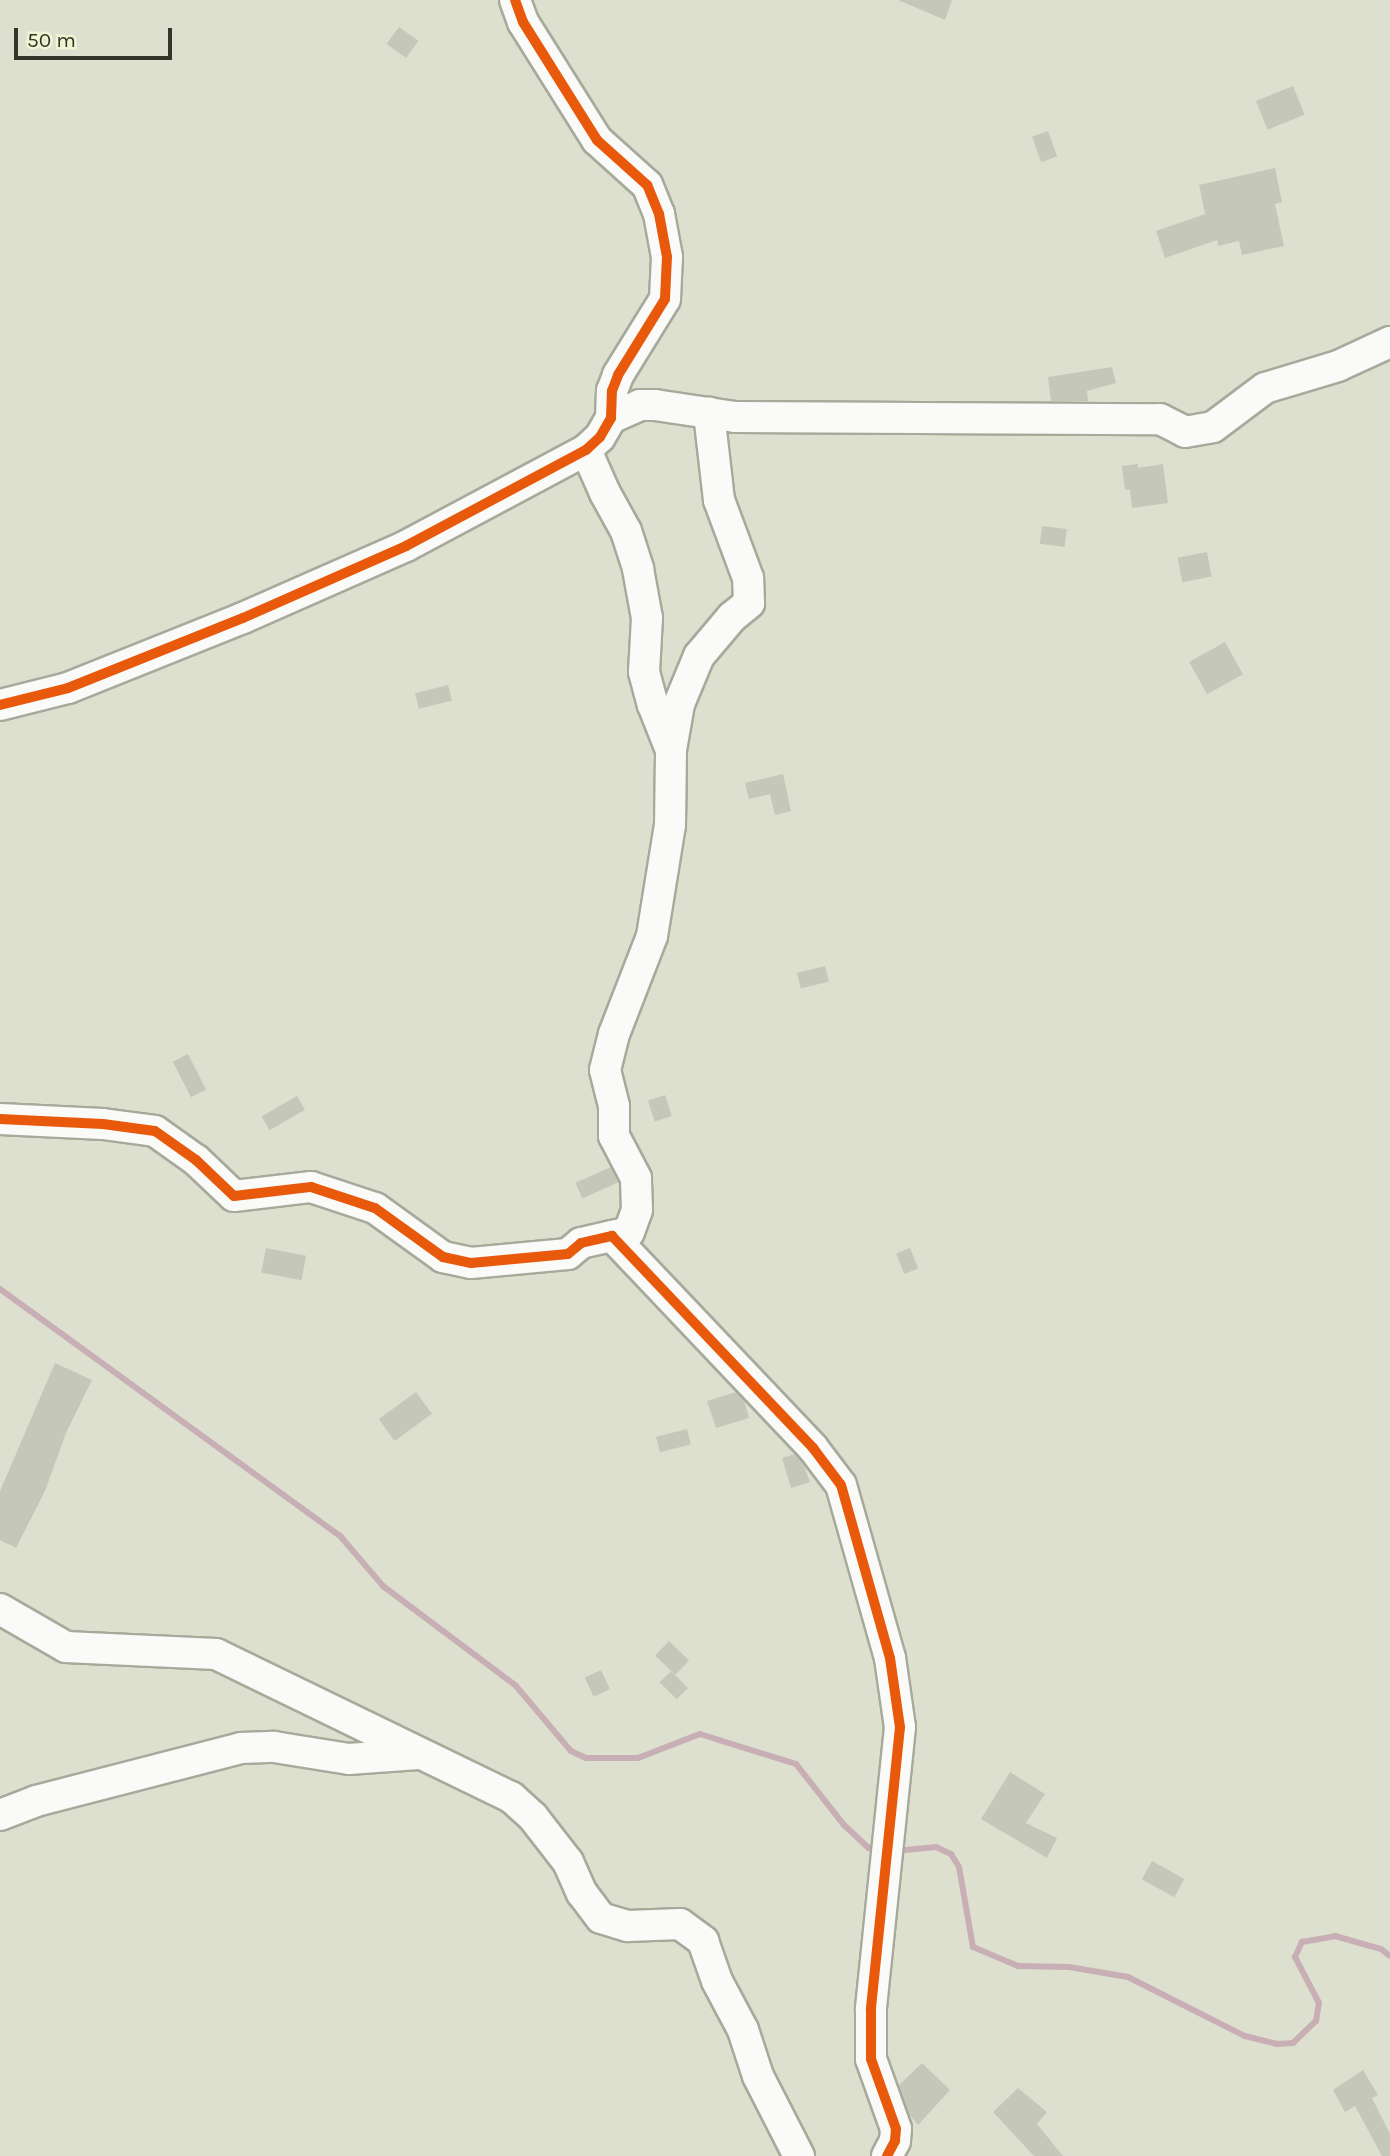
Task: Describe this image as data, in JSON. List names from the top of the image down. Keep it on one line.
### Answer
{"scale_bar":"50 m"}
